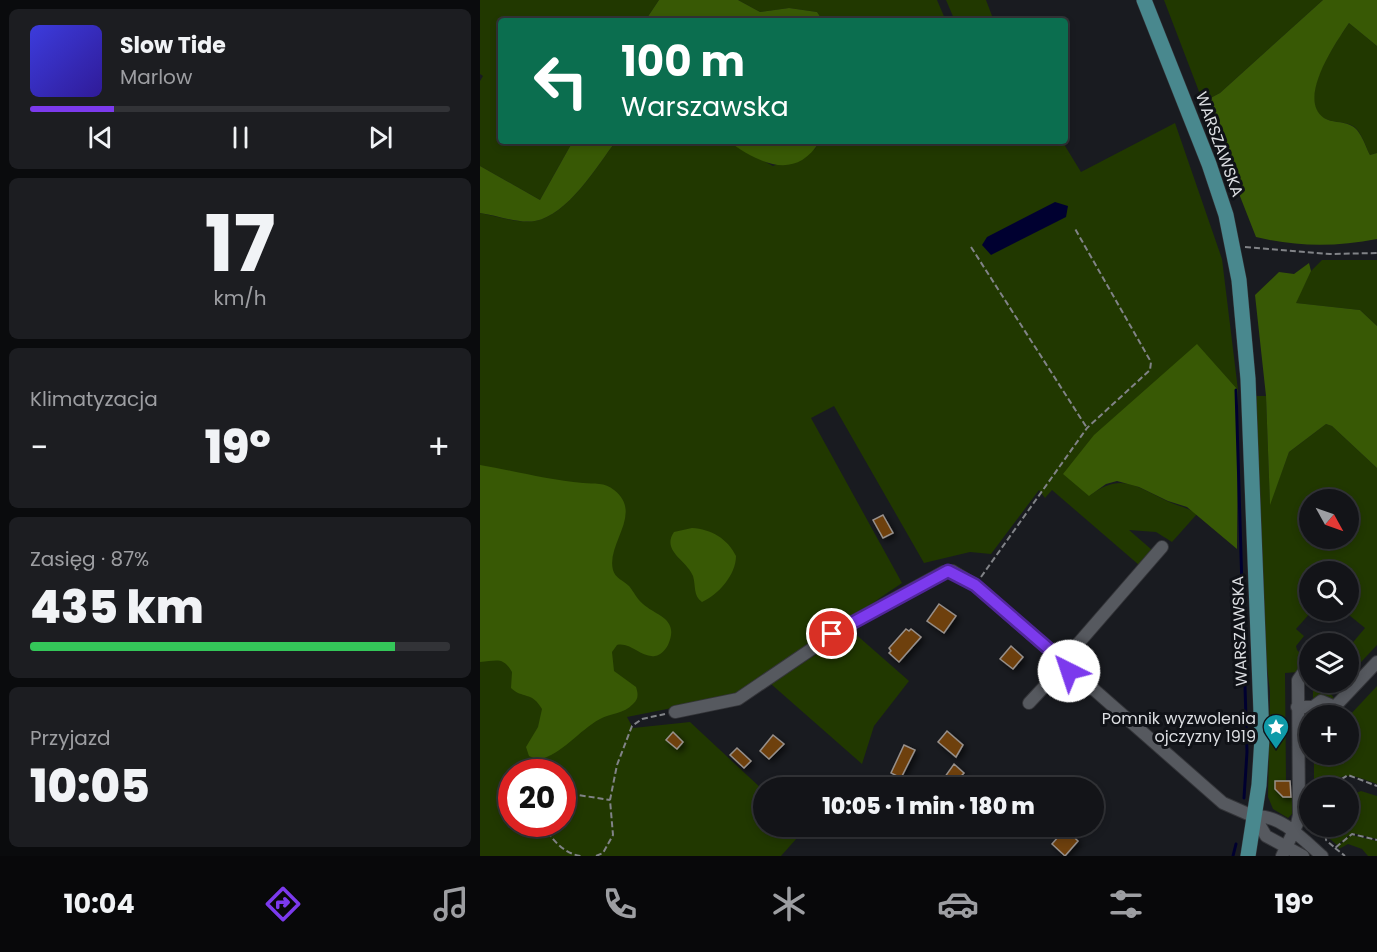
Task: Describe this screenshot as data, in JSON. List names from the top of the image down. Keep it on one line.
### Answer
{"streets":{"main road":["WARSZAWSKA"]},"places":{"place":["Pomnik wyzwolenia ojczyzny 1919"]},"north":"bottom right","page":{"turn":["100 m","Warszawska"],"song":["Slow Tide","Marlow"],"tile":[["17","km/h"],"Klimatyzacja",["Zasięg · 87%","435 km"],["Przyjazd","10:05"]],"heat":["−","19°","+"],"map_buttons":["+","−"],"limit":"20","trip":"10:05 · 1 min · 180 m","tabs":["10:04","19°"]}}
